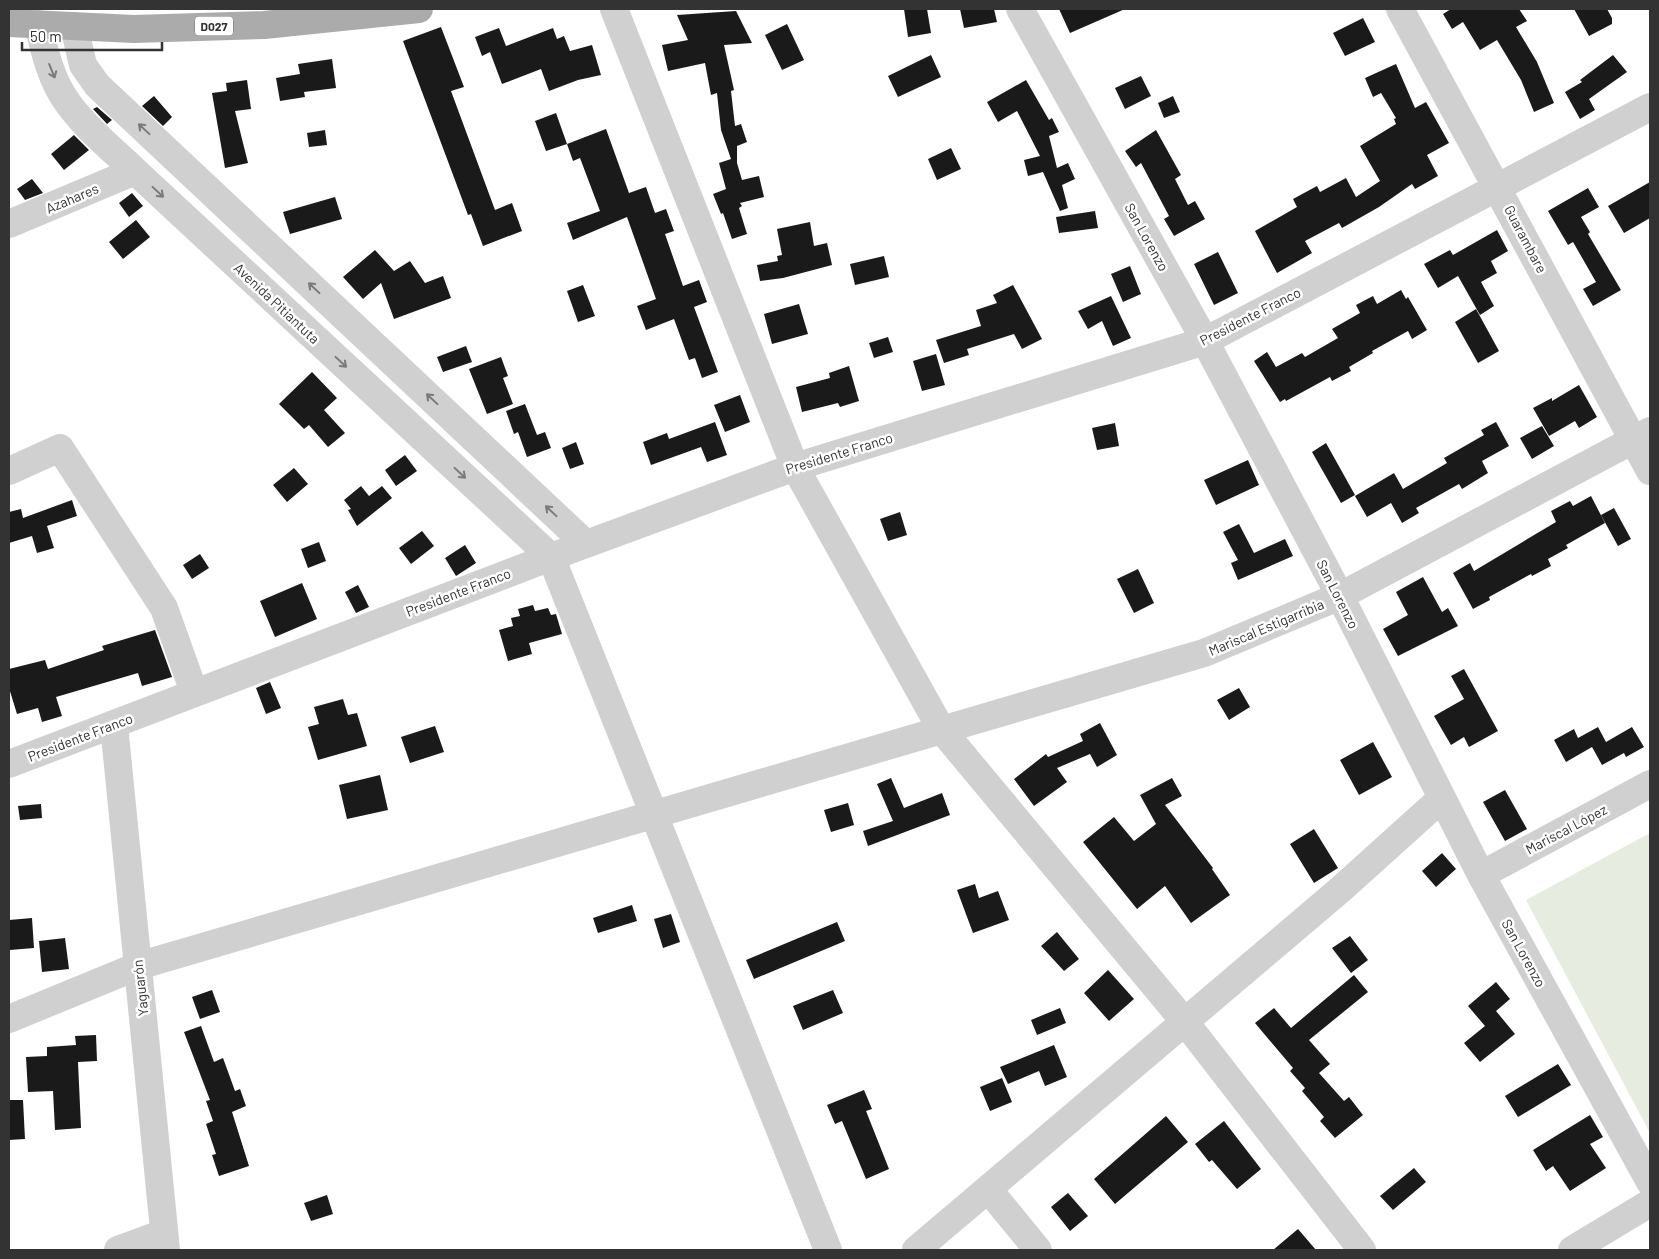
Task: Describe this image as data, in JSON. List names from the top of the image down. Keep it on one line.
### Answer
{"streets":{"main road":["D027"],"street":["Azahares","San Lorenzo","Guarambare","Avenida Pitiantuta","Presidente Franco","Mariscal Estigarribia","Mariscal López","Yaguarón"]},"crossings":[["D027","Avenida Pitiantuta"],["Azahares","Avenida Pitiantuta"],["San Lorenzo","Presidente Franco"],["San Lorenzo","Mariscal Estigarribia"],["San Lorenzo","Mariscal López"],["Guarambare","Presidente Franco"],["Guarambare","Mariscal Estigarribia"],["Avenida Pitiantuta","Presidente Franco"],["Presidente Franco","Yaguarón"],["Mariscal Estigarribia","Yaguarón"]],"scale_bar":"50 m"}
